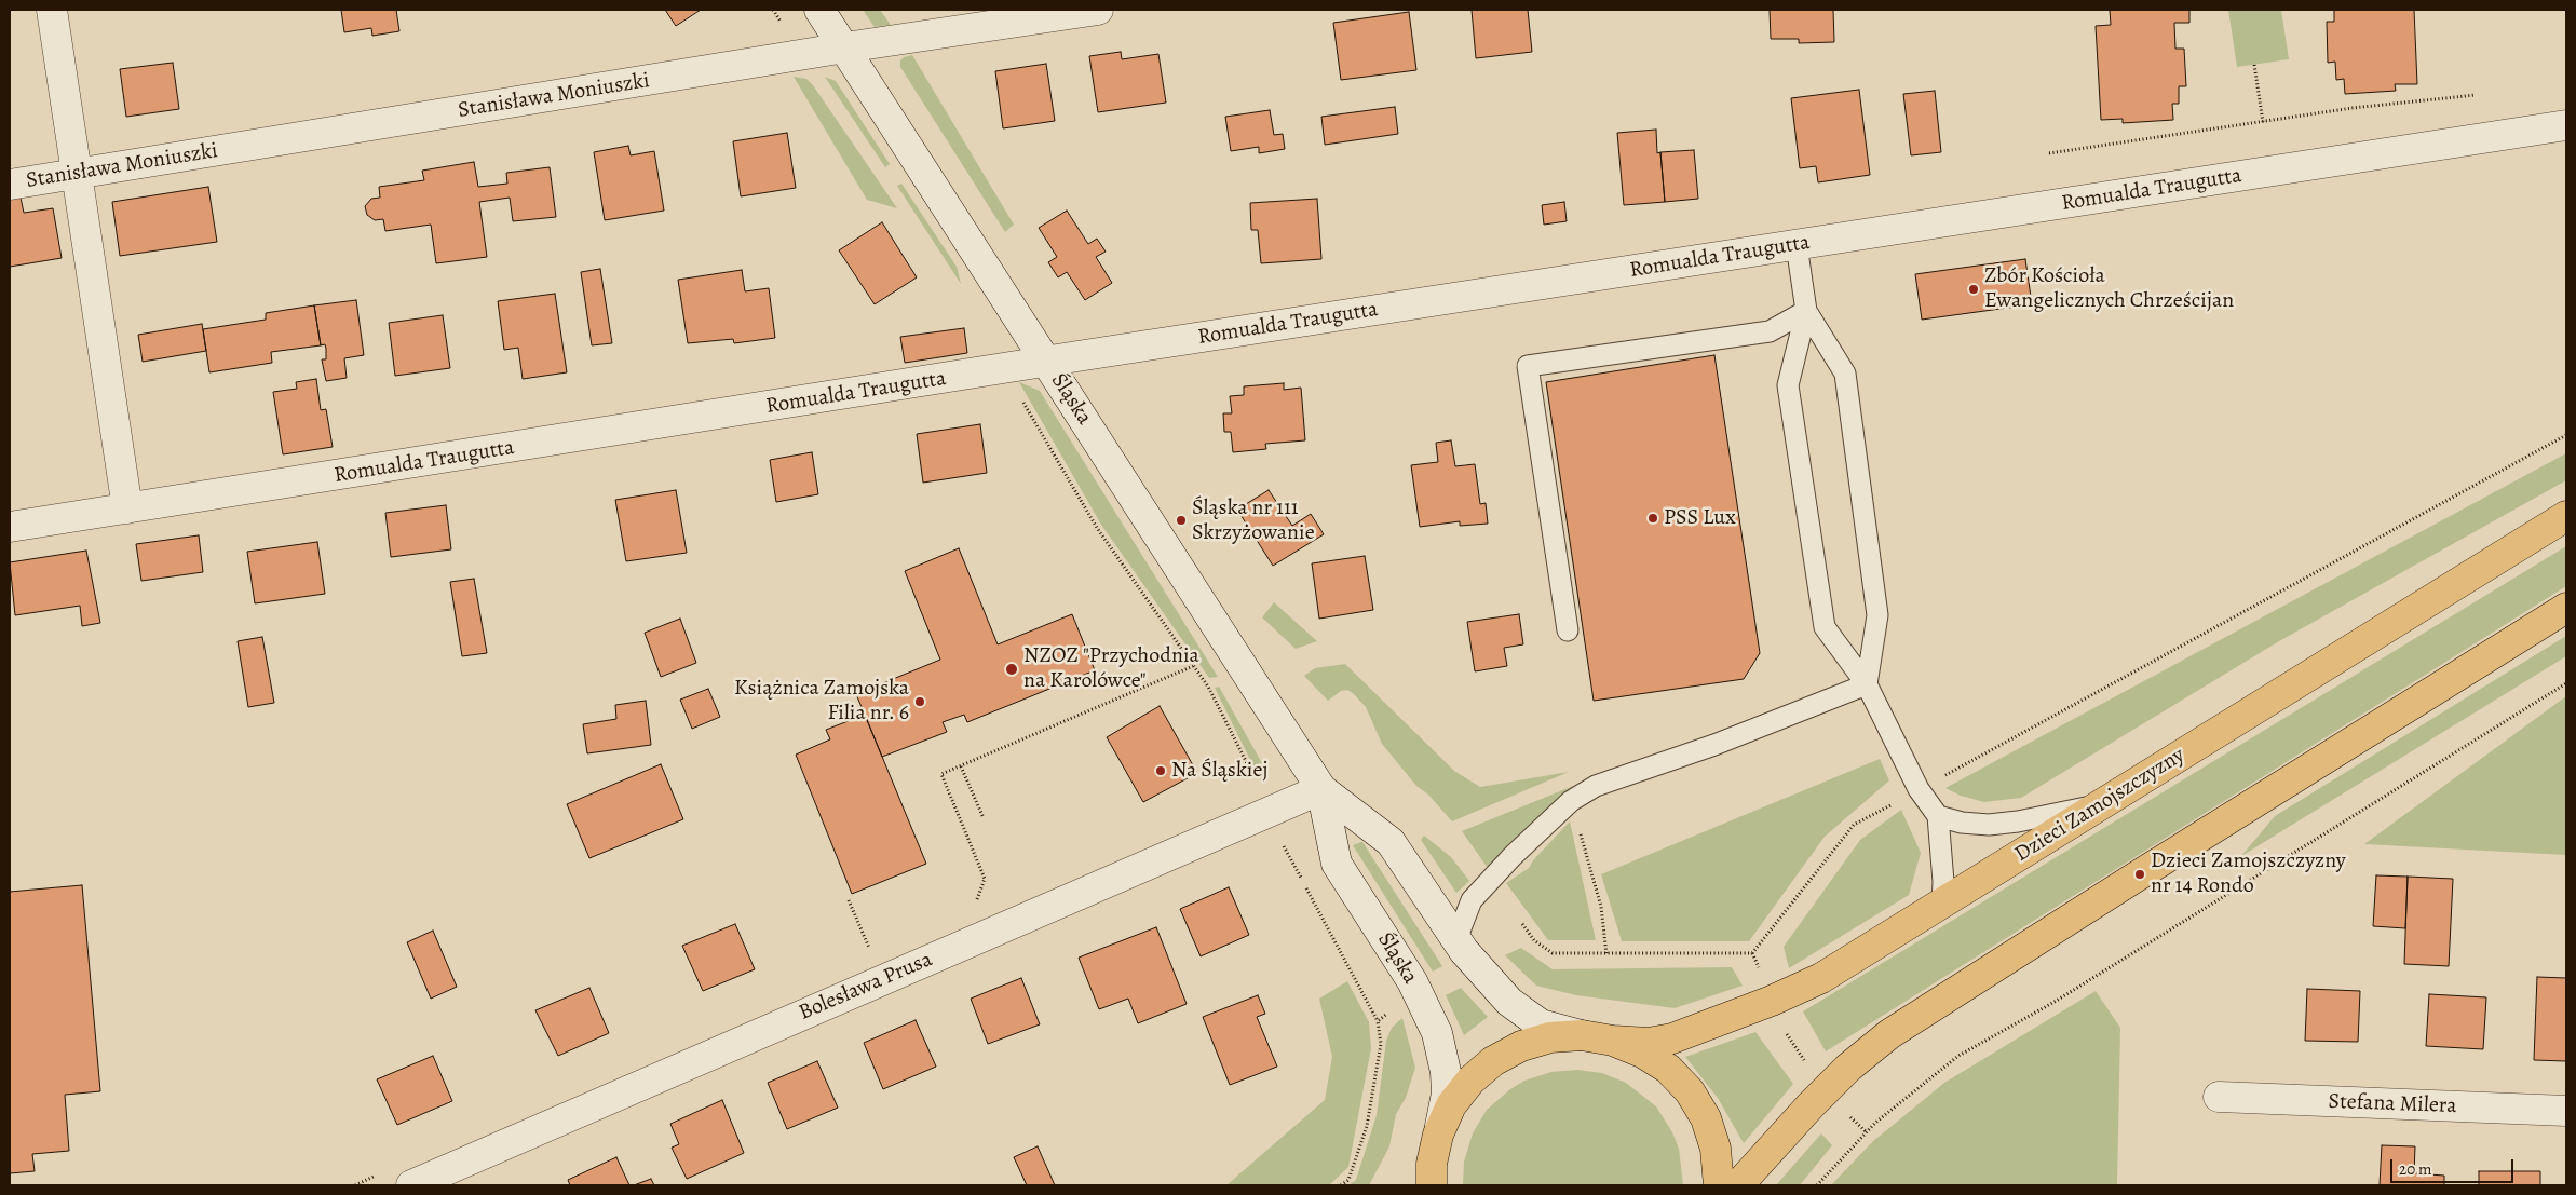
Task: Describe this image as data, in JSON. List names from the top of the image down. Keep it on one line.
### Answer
{"streets":{"main road":["Dzieci Zamojszczyzny"],"street":["Stanisława Moniuszki","Romualda Traugutta","Śląska","Bolesława Prusa","Stefana Milera"]},"crossings":[["Stanisława Moniuszki","Śląska"],["Romualda Traugutta","Śląska"],["Śląska","Bolesława Prusa"]],"places":["Zbór Kościoła Ewangelicznych Chrześcijan","PSS Lux","Śląska nr 111 Skrzyżowanie","NZOZ \"Przychodnia na Karolówce\"","Książnica Zamojska Filia nr. 6","Na Śląskiej","Dzieci Zamojszczyzny nr 14 Rondo"],"scale_bar":"20 m"}
